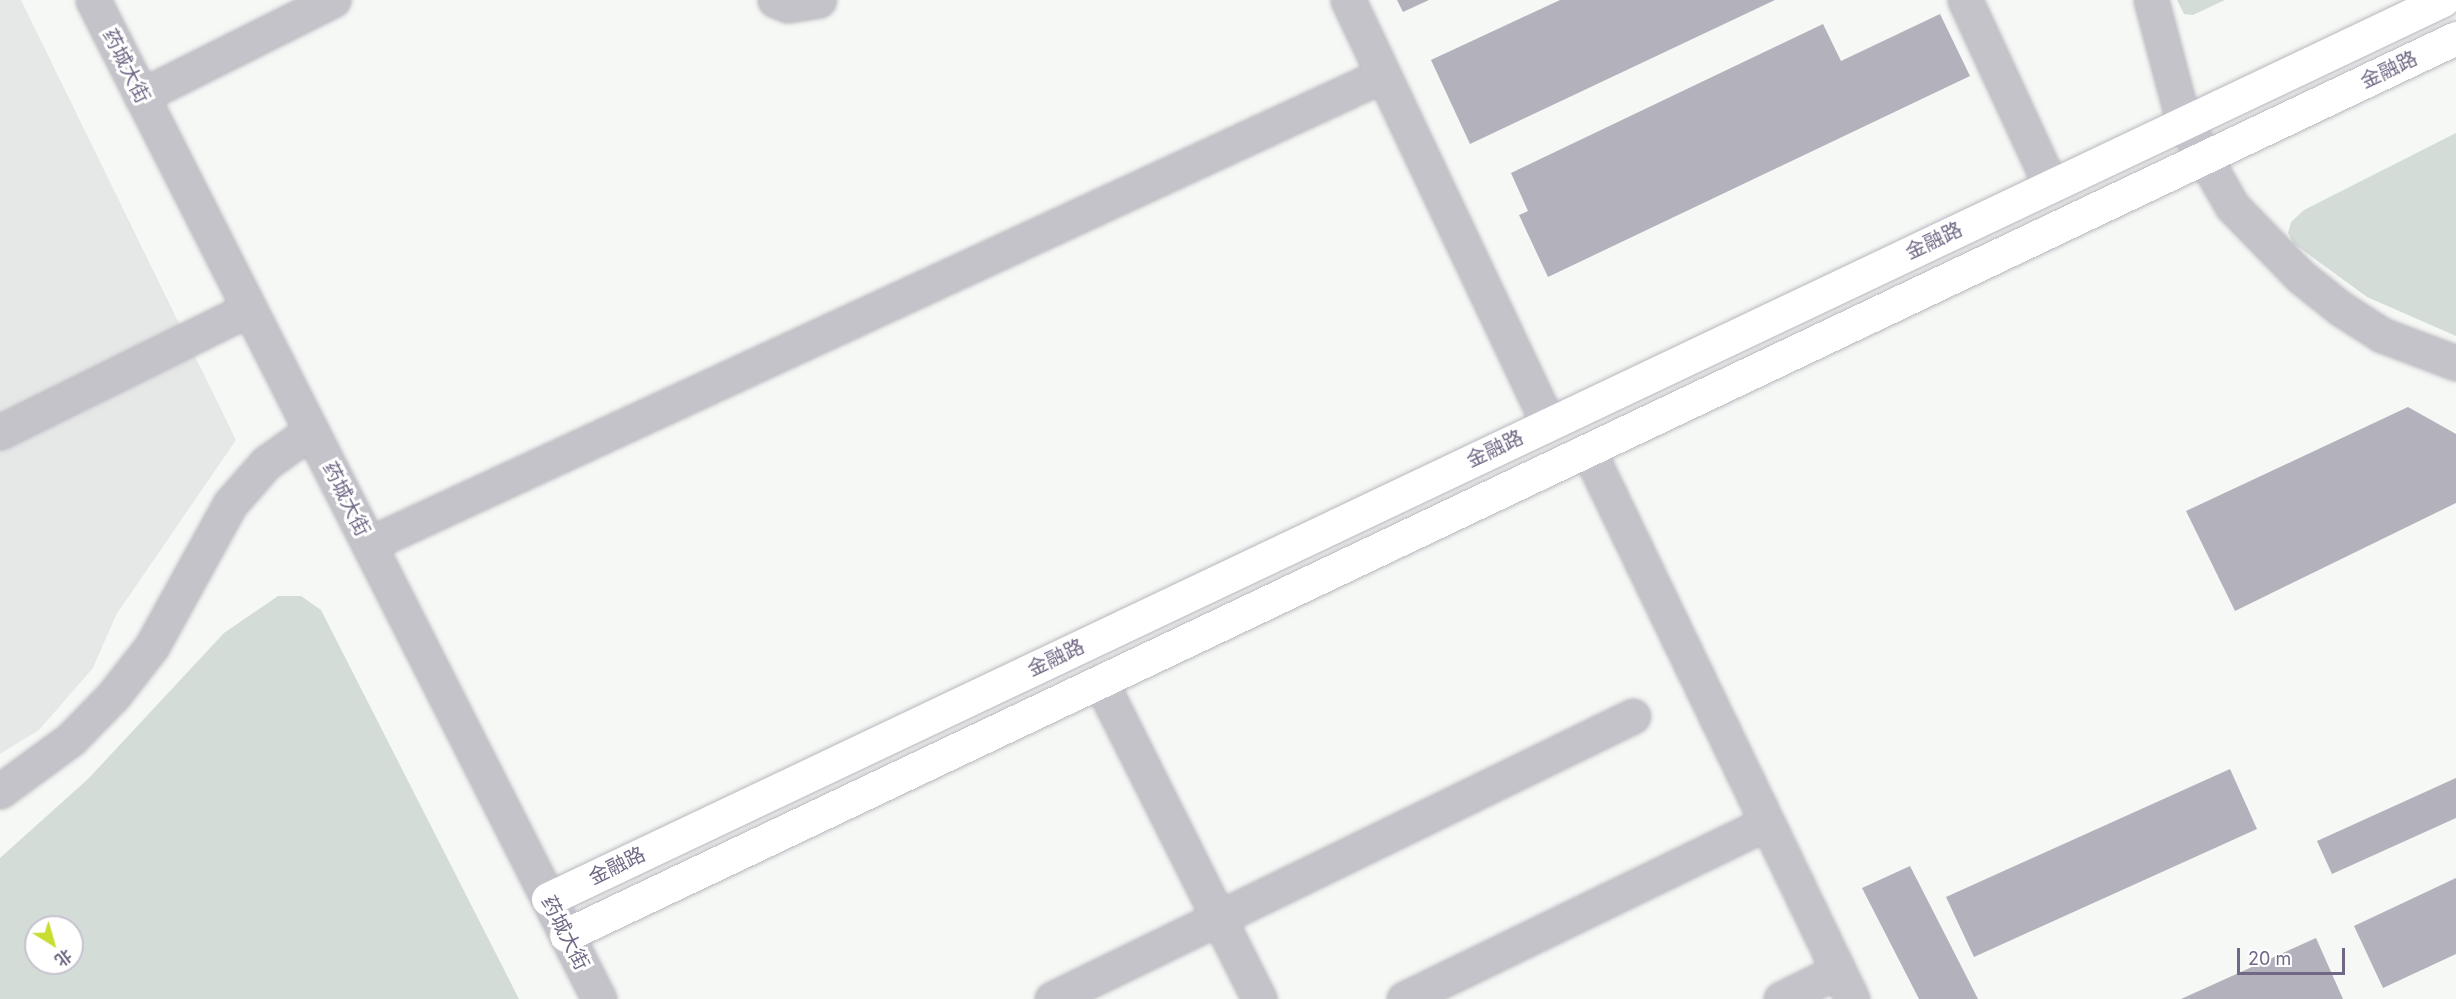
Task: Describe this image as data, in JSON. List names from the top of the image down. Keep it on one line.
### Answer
{"streets":{"main road":["金融路"],"street":["药城大街"]},"crossings":[["药城大街","金融路"]],"scale_bar":"20 m","north":"bottom right"}
